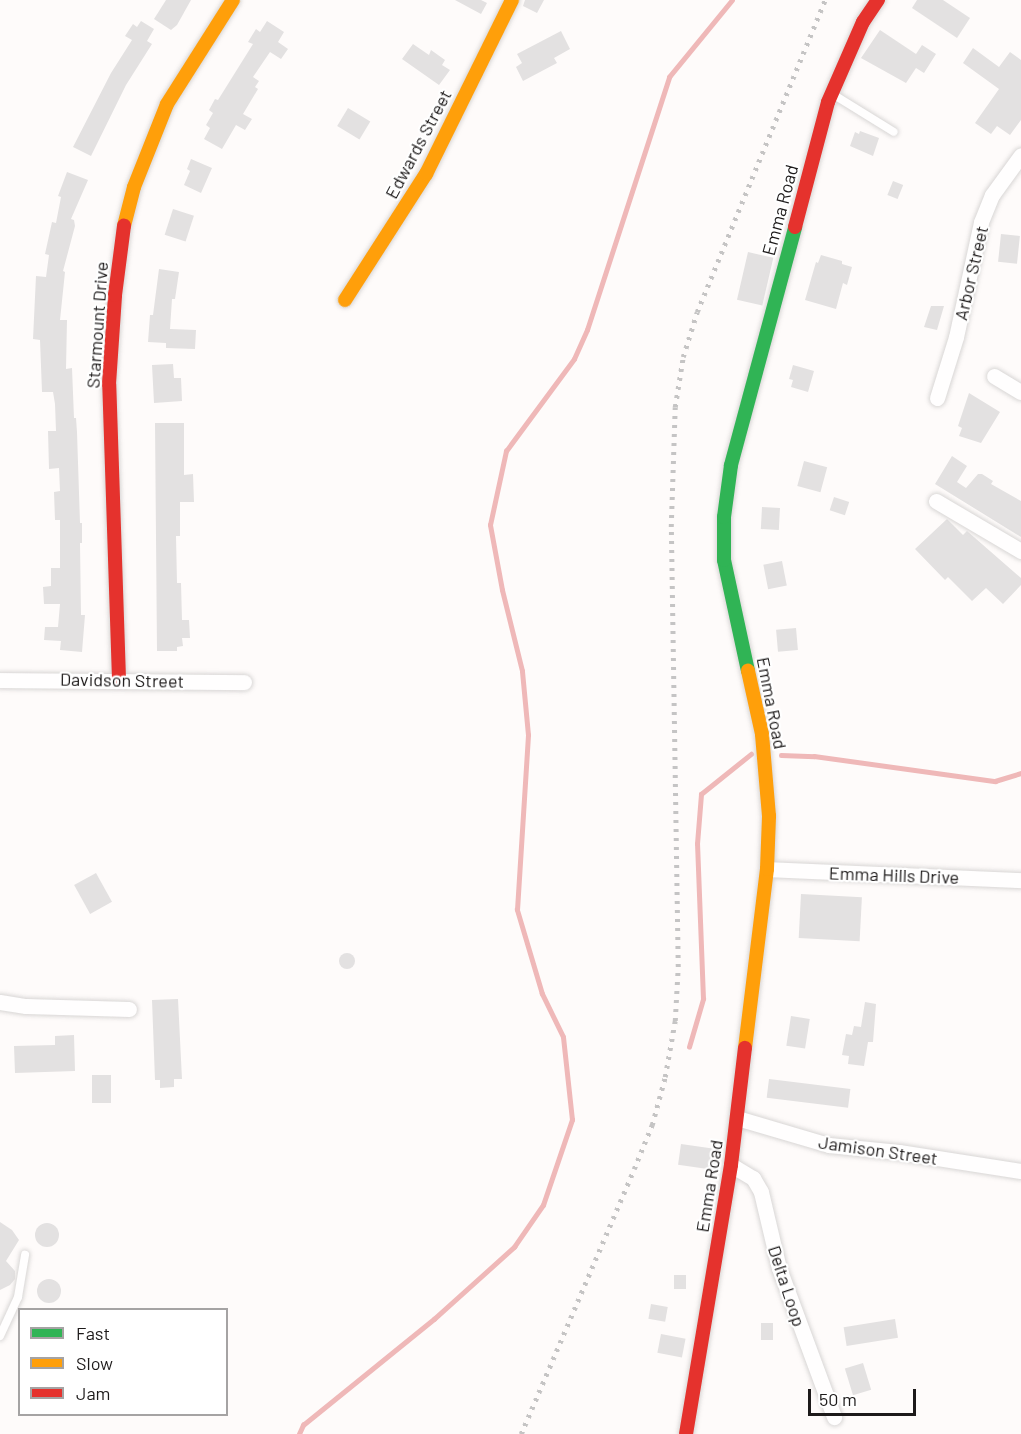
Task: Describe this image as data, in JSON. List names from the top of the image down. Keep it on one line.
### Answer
{"streets":{"street":["Edwards Street","Emma Road","Arbor Street","Starmount Drive","Davidson Street","Emma Hills Drive","Jamison Street","Delta Loop"]},"crossings":[["Emma Road","Emma Hills Drive"],["Emma Road","Jamison Street"],["Emma Road","Delta Loop"],["Starmount Drive","Davidson Street"]],"legend":["Fast","Slow","Jam"],"scale_bar":"50 m"}
